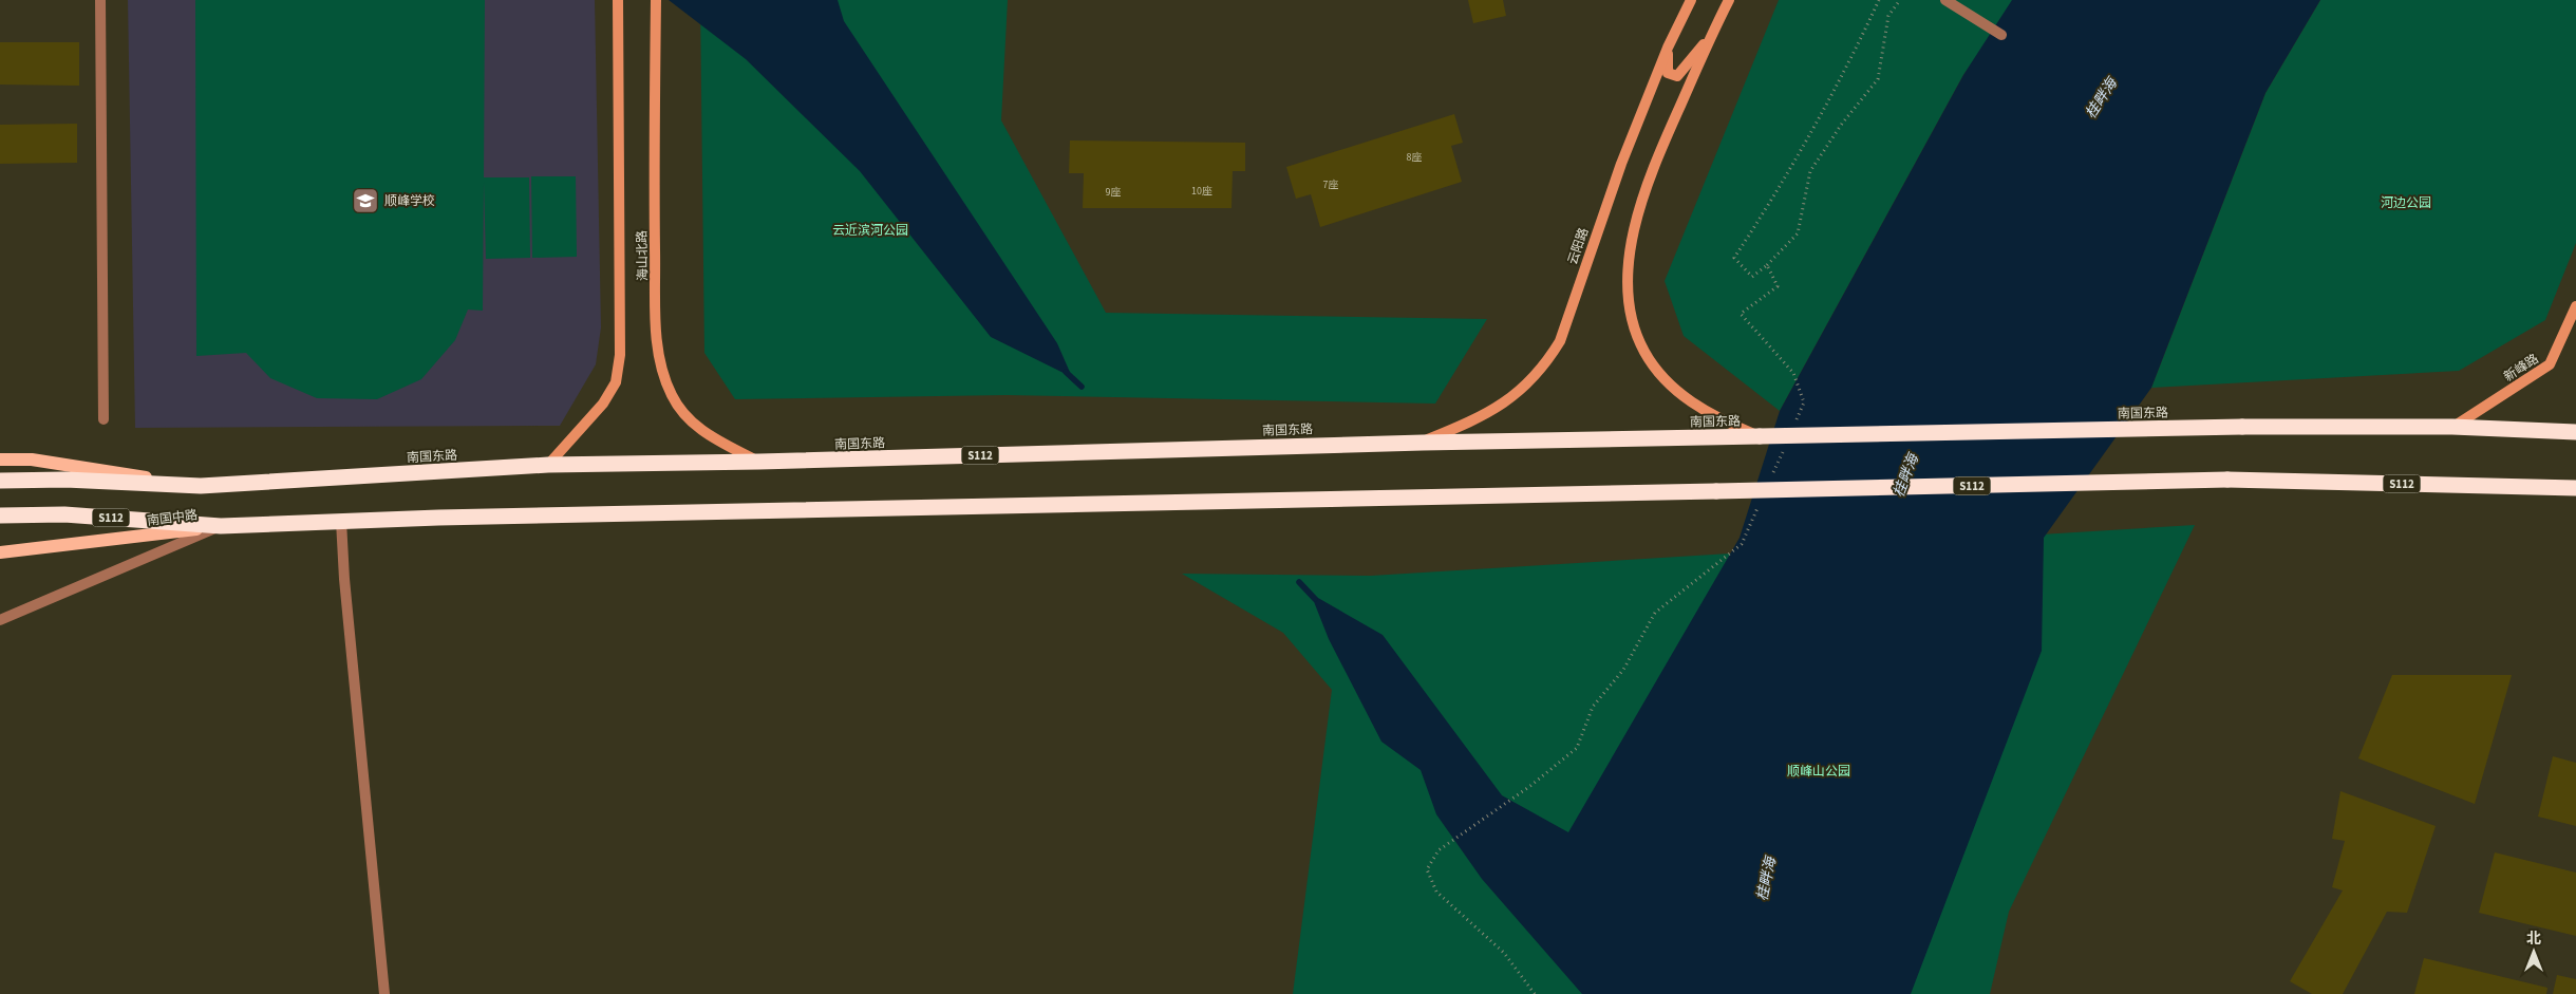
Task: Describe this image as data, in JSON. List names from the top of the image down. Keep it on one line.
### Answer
{"streets":{"highway":["南国东路","S112"],"main road":["南国中路"],"street":["云阳路","海山北路","新峰路"]},"crossings":[["云阳路","南国东路"],["海山北路","南国东路"],["新峰路","南国东路"],["南国东路","S112"],["S112","南国中路"]],"water":["桂畔海"],"parks":["河边公园","云近滨河公园","顺峰山公园"],"places":{"school or university":["顺峰学校"]},"house_numbers":["8座","7座","10座","9座"],"north":"top"}
